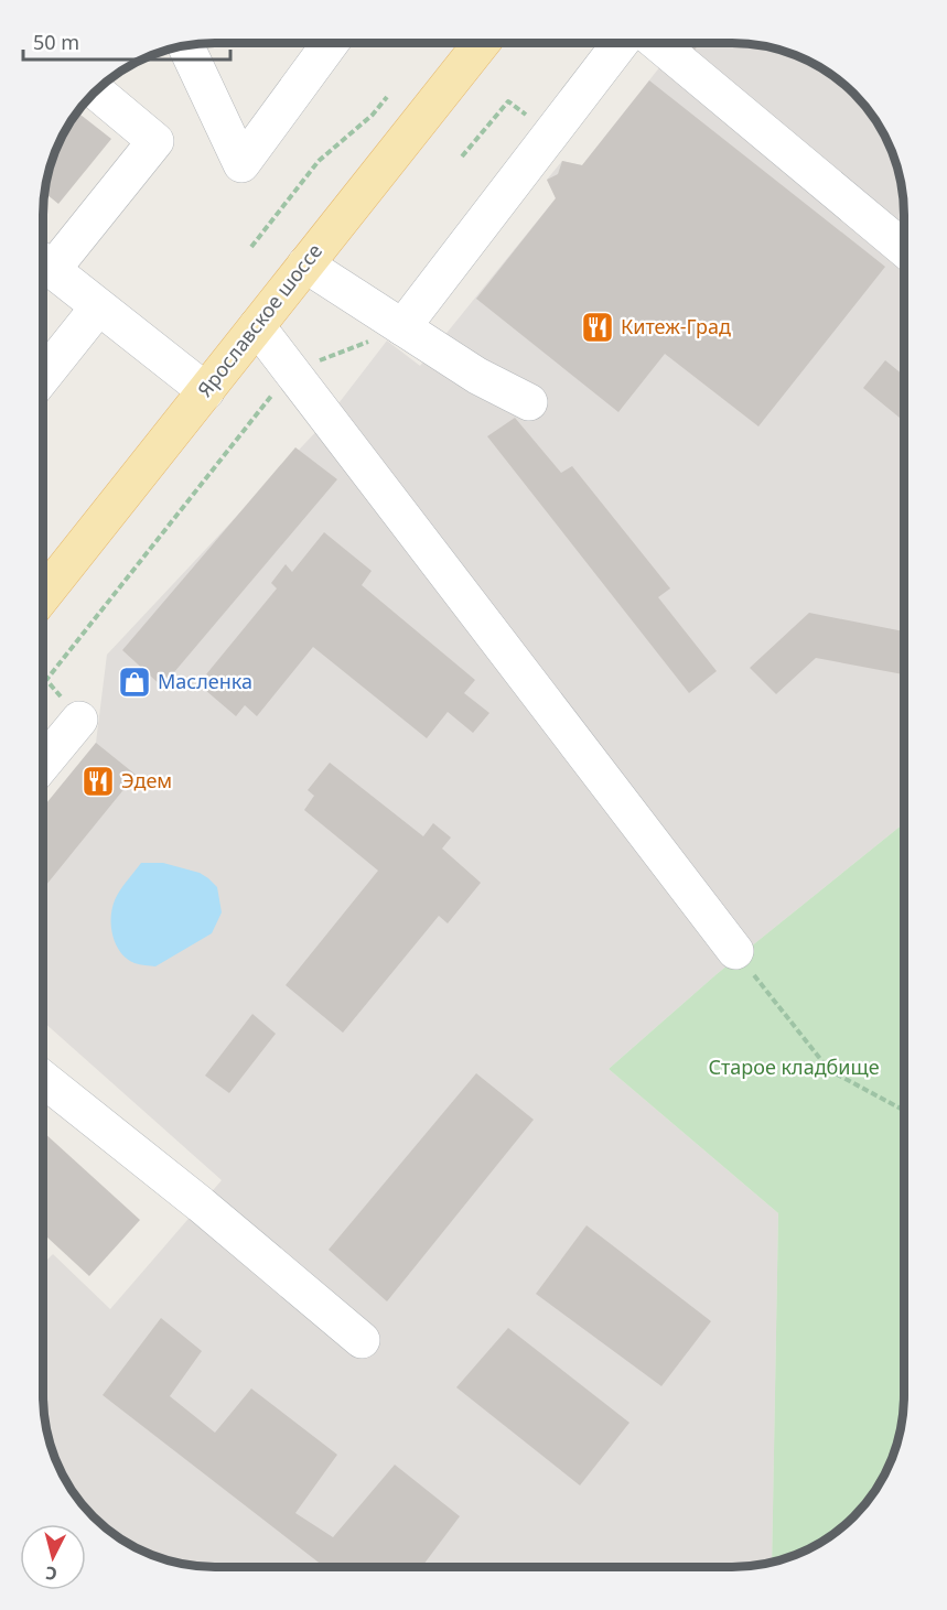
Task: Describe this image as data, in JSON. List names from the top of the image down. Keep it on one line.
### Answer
{"streets":{"main road":["Ярославское шоссе"]},"parks":["Старое кладбище"],"places":{"restaurant":["Китеж-Град","Эдем"],"shop":["Масленка"]},"scale_bar":"50 m","north":"bottom"}
